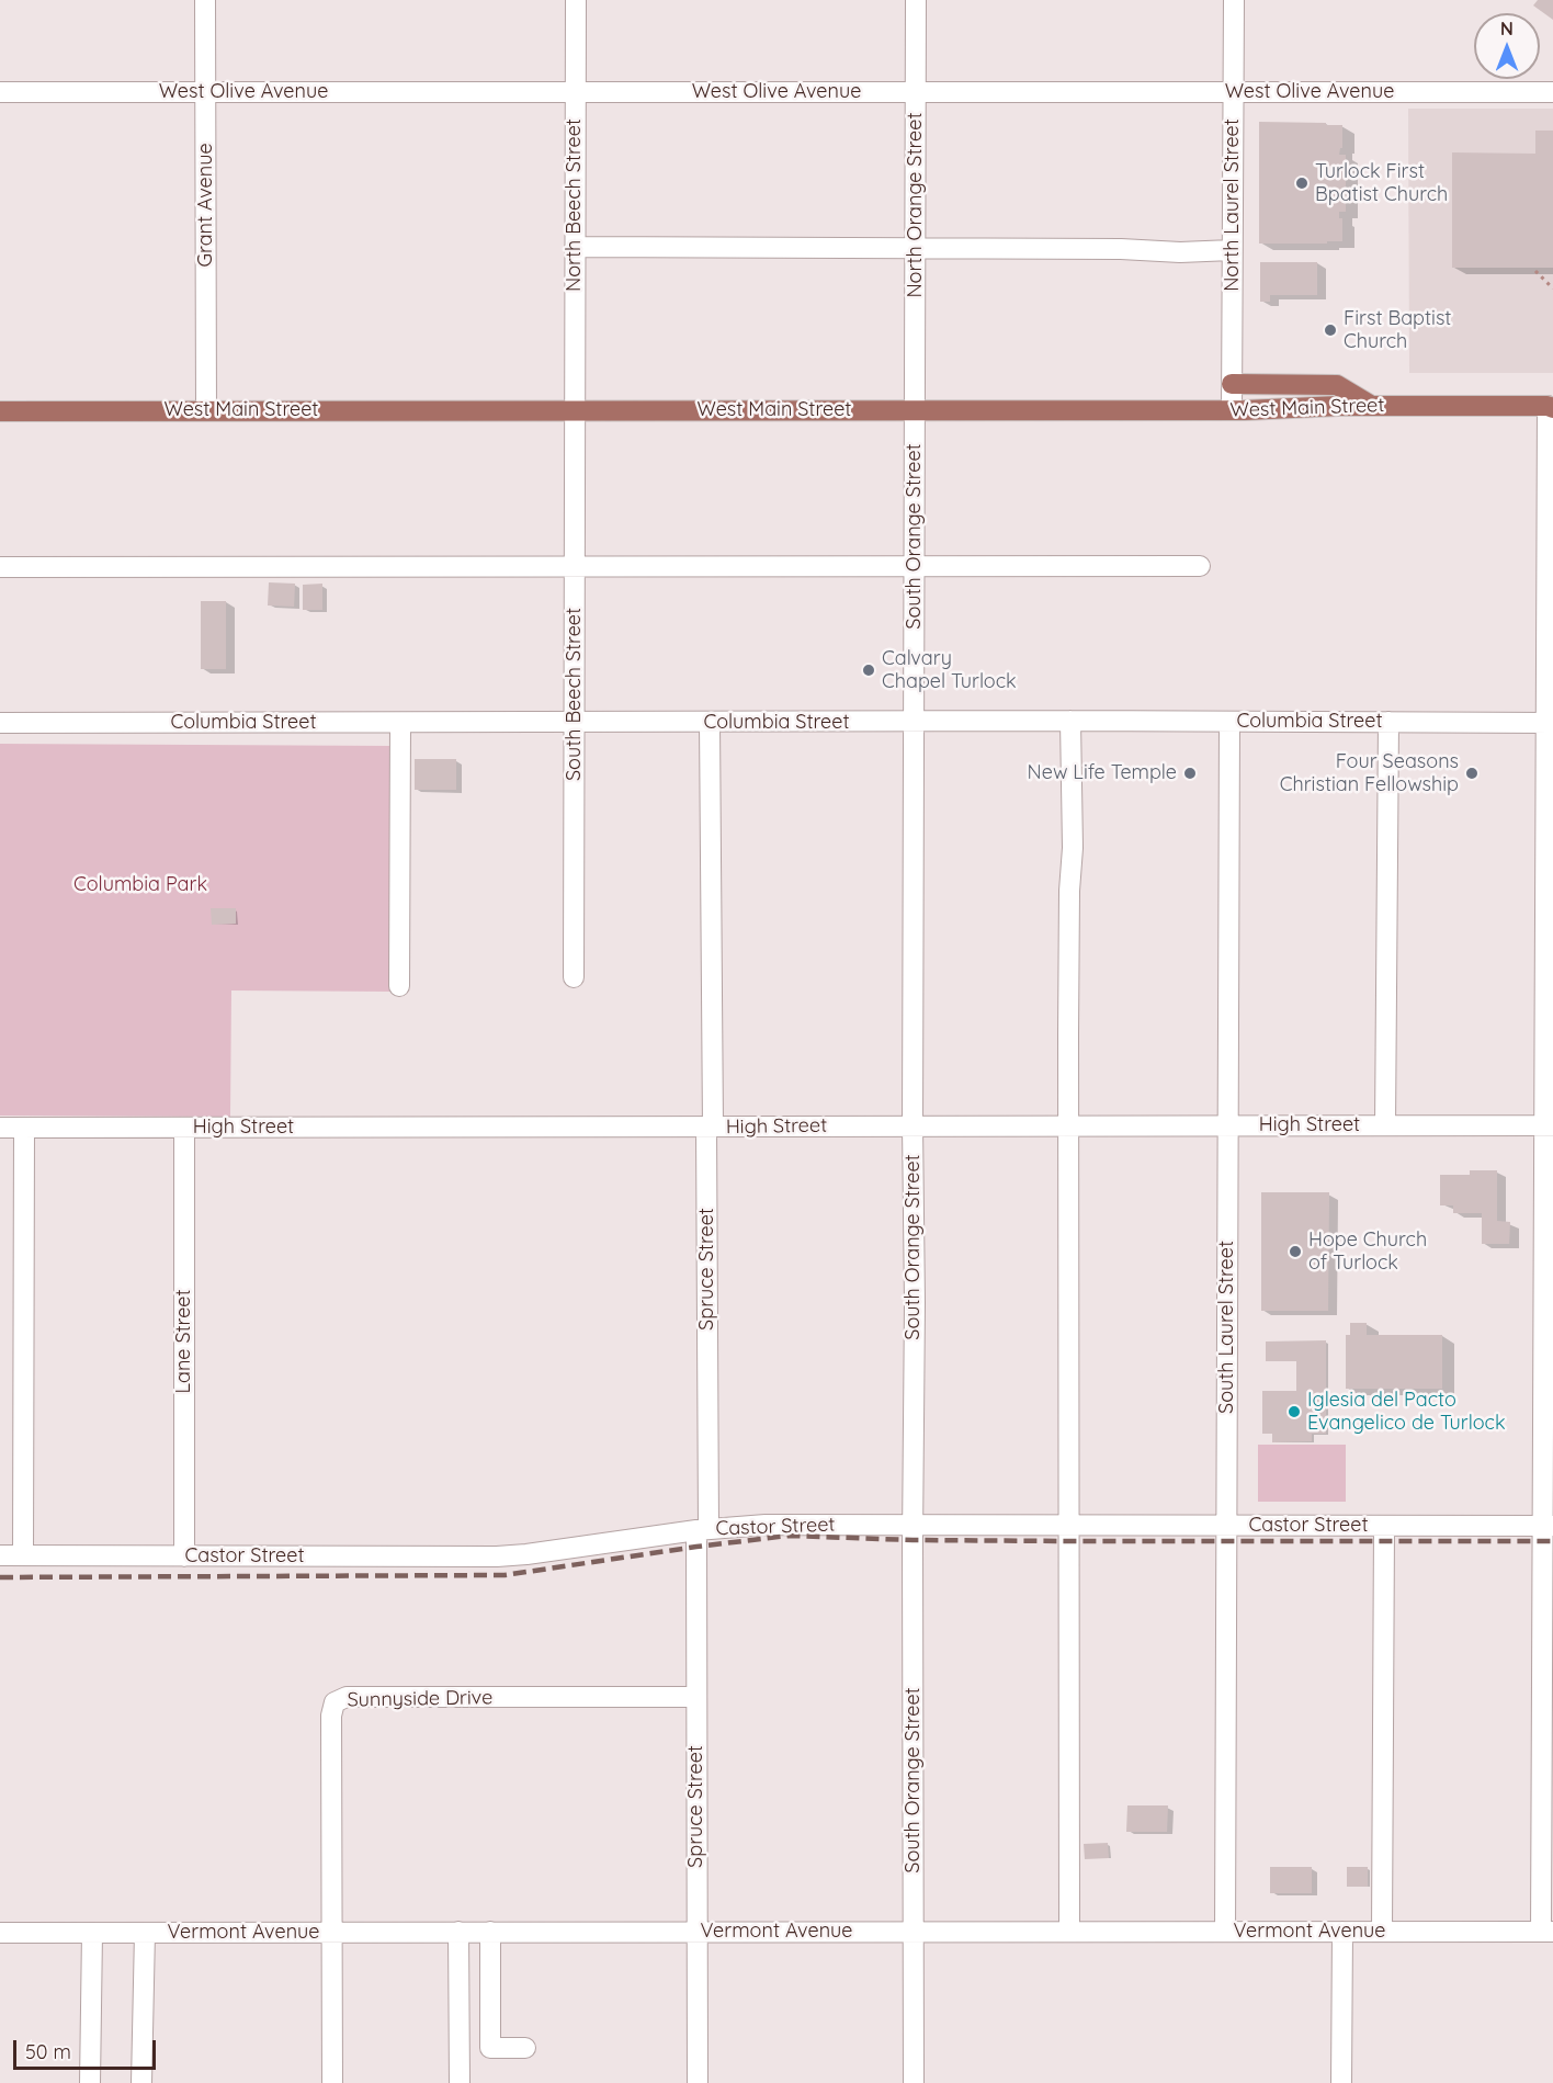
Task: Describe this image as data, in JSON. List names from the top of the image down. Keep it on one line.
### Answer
{"streets":{"main road":["West Main Street"],"street":["West Olive Avenue","Grant Avenue","North Beech Street","North Orange Street","North Laurel Street","South Orange Street","South Beech Street","Columbia Street","High Street","Spruce Street","South Laurel Street","Lane Street","Castor Street","Sunnyside Drive","Vermont Avenue"]},"crossings":[["West Olive Avenue","Grant Avenue"],["West Olive Avenue","North Beech Street"],["West Olive Avenue","North Orange Street"],["West Olive Avenue","North Laurel Street"],["Grant Avenue","West Main Street"],["North Beech Street","West Main Street"],["North Beech Street","South Beech Street"],["North Orange Street","West Main Street"],["North Orange Street","South Orange Street"],["North Laurel Street","West Main Street"],["West Main Street","South Orange Street"],["West Main Street","South Beech Street"],["South Orange Street","Columbia Street"],["South Orange Street","High Street"],["South Orange Street","Castor Street"],["South Orange Street","Vermont Avenue"],["South Beech Street","Columbia Street"],["Columbia Street","Spruce Street"],["Columbia Street","South Laurel Street"],["High Street","Spruce Street"],["High Street","South Laurel Street"],["High Street","Lane Street"],["Spruce Street","Castor Street"],["Spruce Street","Sunnyside Drive"],["Spruce Street","Vermont Avenue"],["South Laurel Street","Castor Street"],["South Laurel Street","Vermont Avenue"],["Lane Street","Castor Street"],["Sunnyside Drive","Vermont Avenue"]],"parks":["Columbia Park"],"places":["Turlock First Bpatist Church","First Baptist Church","Calvary Chapel Turlock","New Life Temple","Four Seasons Christian Fellowship","Hope Church of Turlock","Iglesia del Pacto Evangelico de Turlock"],"scale_bar":"50 m","north":"top"}
